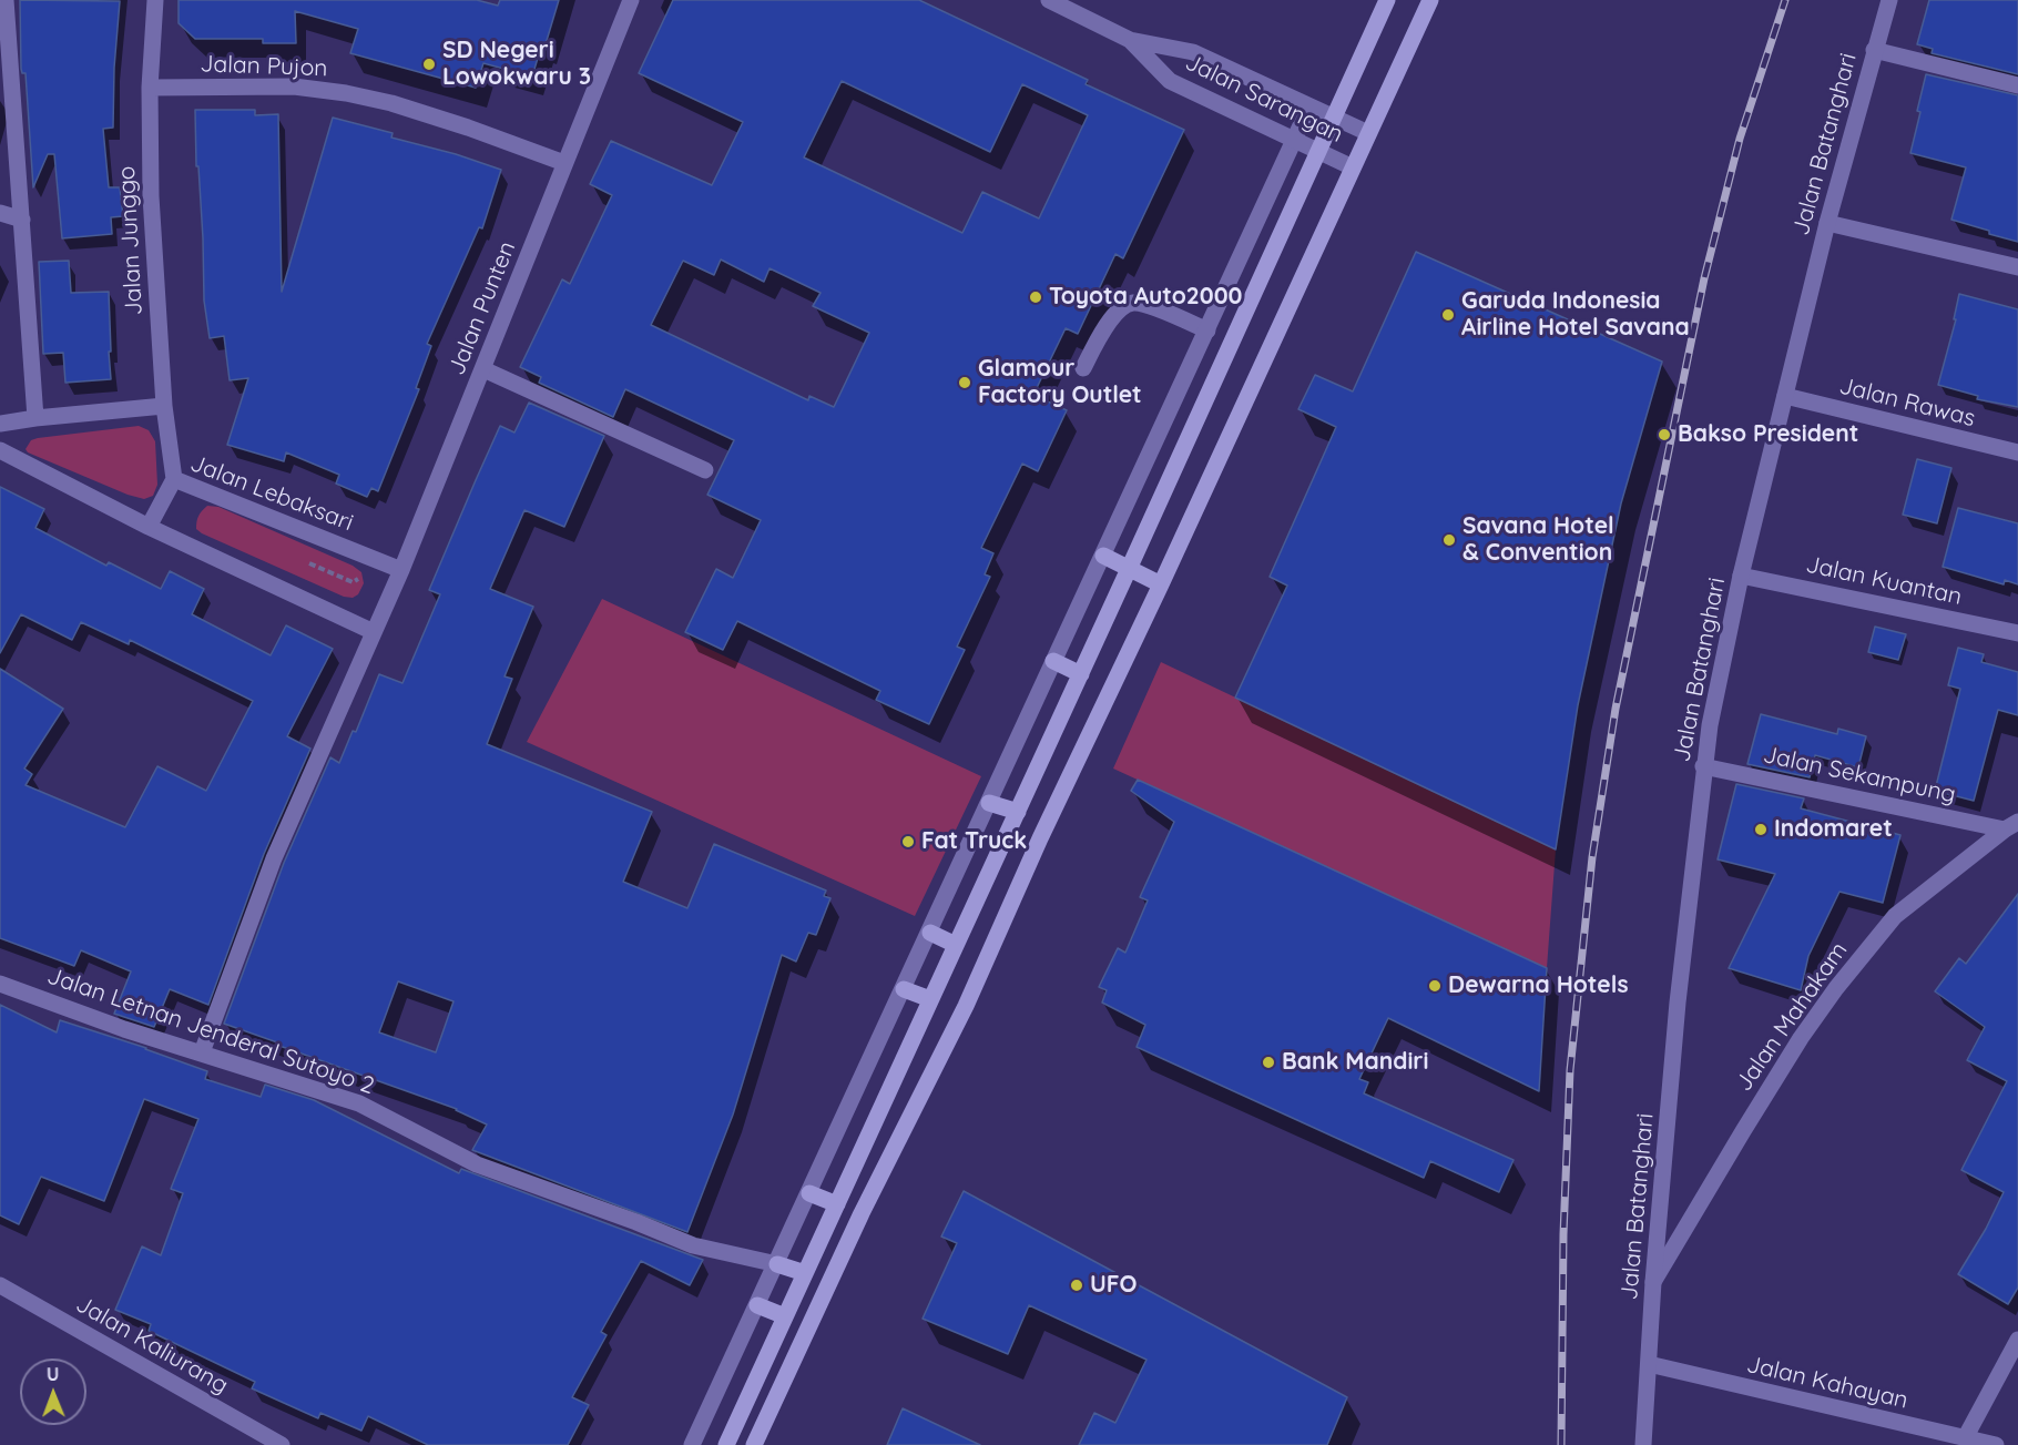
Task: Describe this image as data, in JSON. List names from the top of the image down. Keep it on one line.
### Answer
{"streets":{"street":["Jalan Pujon","Jalan Sarangan","Jalan Batanghari","Jalan Junggo","Jalan Punten","Jalan Rawas","Jalan Lebaksari","Jalan Kuantan","Jalan Sekampung","Jalan Mahakam","Jalan Letnan Jenderal Sutoyo 2","Jalan Kaliurang","Jalan Kahayan"]},"crossings":[["Jalan Pujon","Jalan Junggo"],["Jalan Pujon","Jalan Punten"],["Jalan Batanghari","Jalan Rawas"],["Jalan Batanghari","Jalan Kuantan"],["Jalan Batanghari","Jalan Sekampung"],["Jalan Batanghari","Jalan Mahakam"],["Jalan Batanghari","Jalan Kahayan"],["Jalan Junggo","Jalan Lebaksari"],["Jalan Punten","Jalan Lebaksari"],["Jalan Punten","Jalan Letnan Jenderal Sutoyo 2"],["Jalan Sekampung","Jalan Mahakam"]],"places":["SD Negeri Lowokwaru 3","Toyota Auto2000","Garuda Indonesia Airline Hotel Savana","Glamour Factory Outlet","Bakso President","Savana Hotel & Convention","Indomaret","Fat Truck","Dewarna Hotels","Bank Mandiri","UFO"],"north":"top"}
